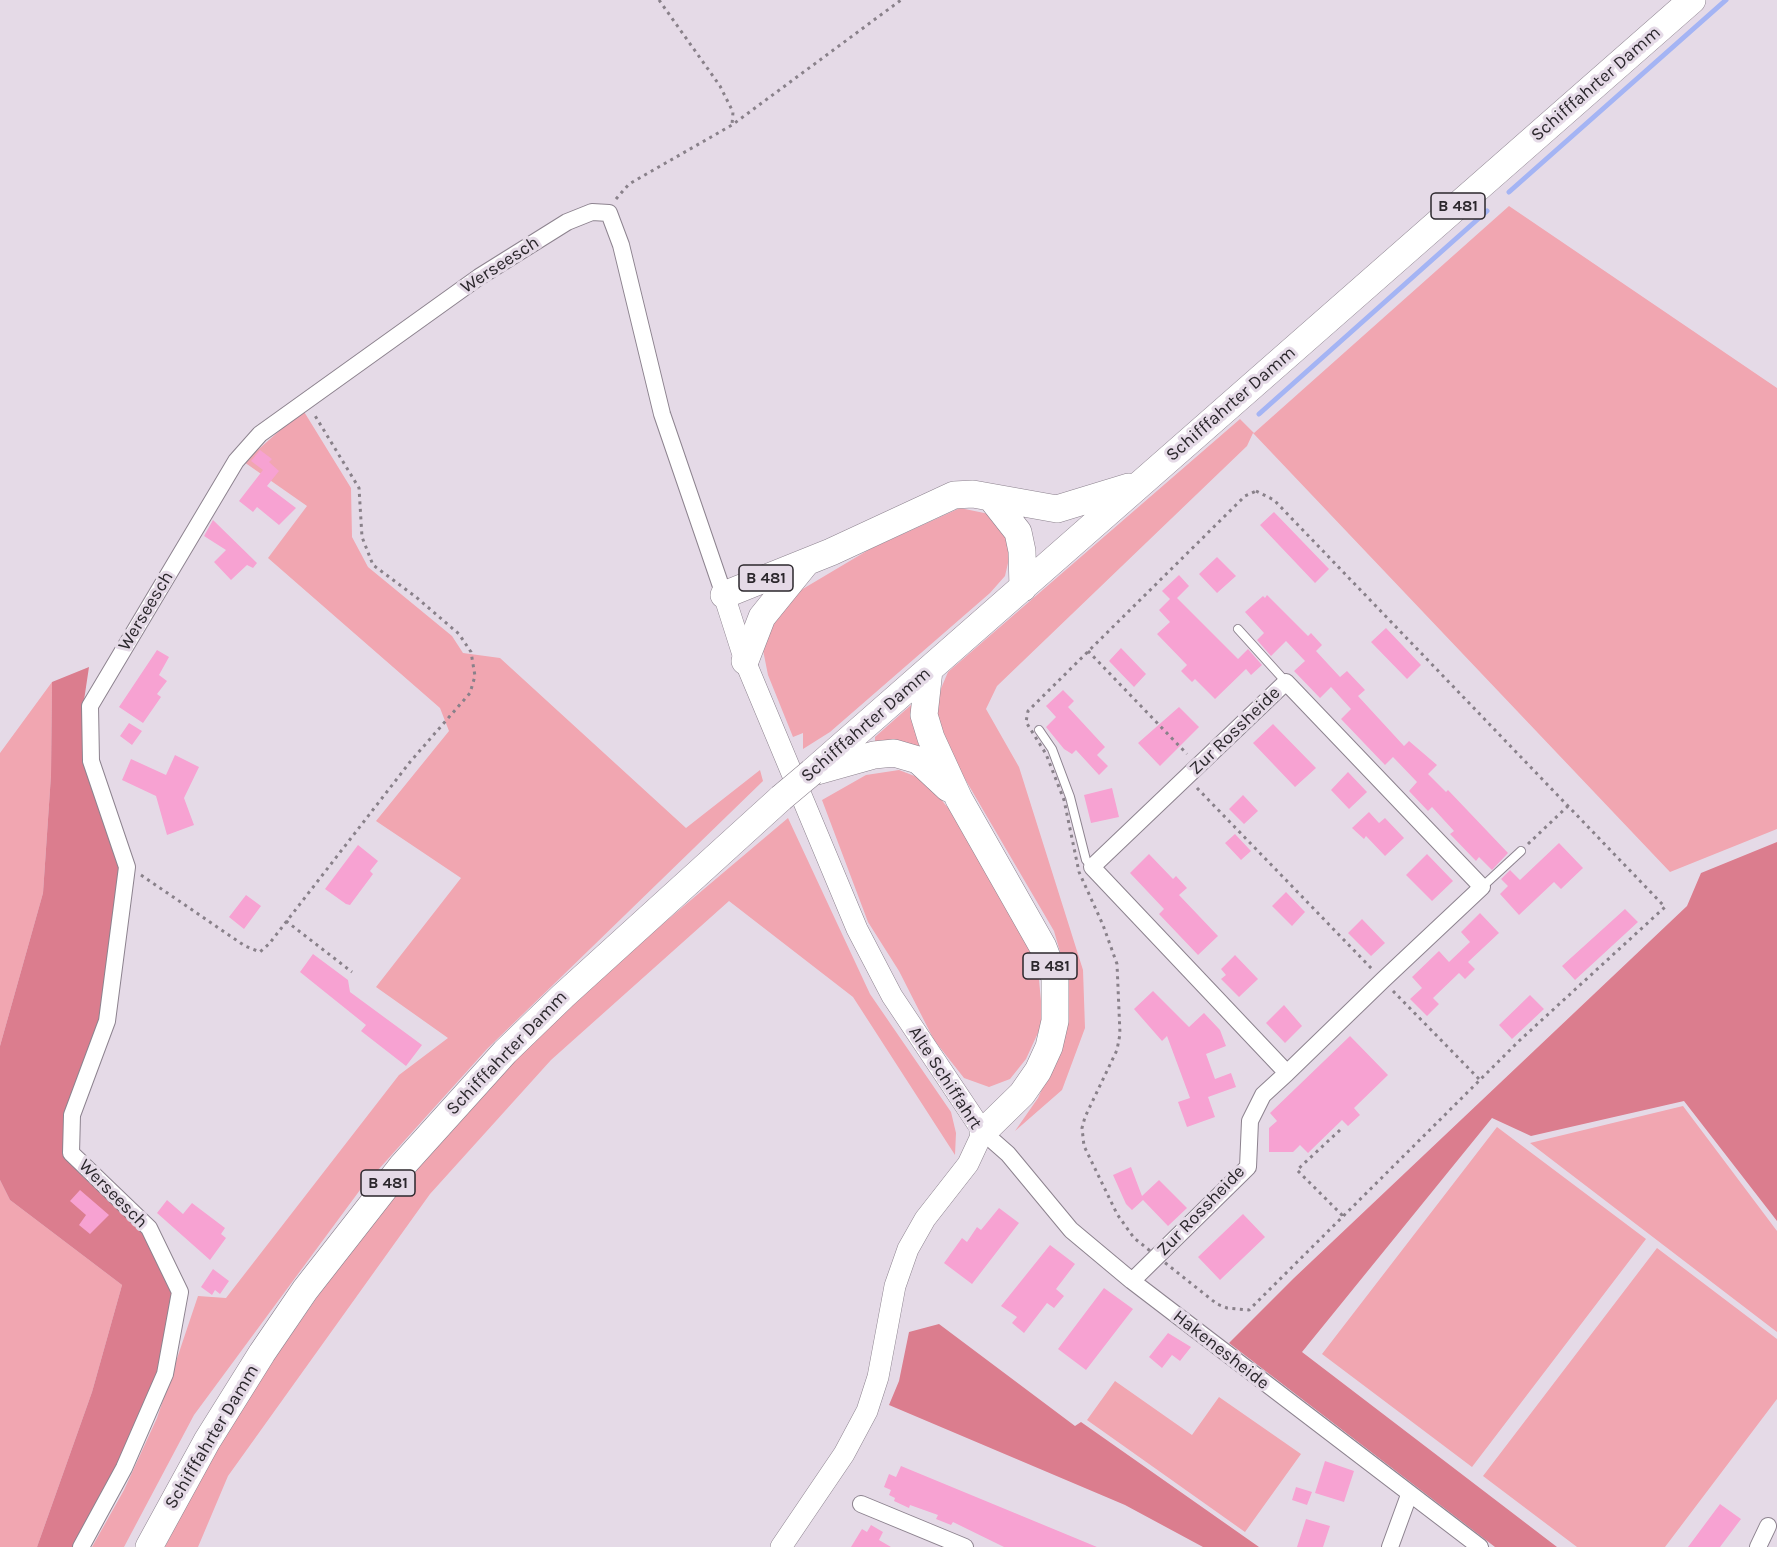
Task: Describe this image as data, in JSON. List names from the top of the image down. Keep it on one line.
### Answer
{"streets":{"highway":["Schifffahrter Damm","B 481"],"street":["Werseesch","Zur Rossheide","Alte Schiffahrt","Hakenesheide"]},"crossings":[["Schifffahrter Damm","B 481"],["B 481","Alte Schiffahrt"],["B 481","Hakenesheide"],["Zur Rossheide","Hakenesheide"],["Alte Schiffahrt","Hakenesheide"]]}
